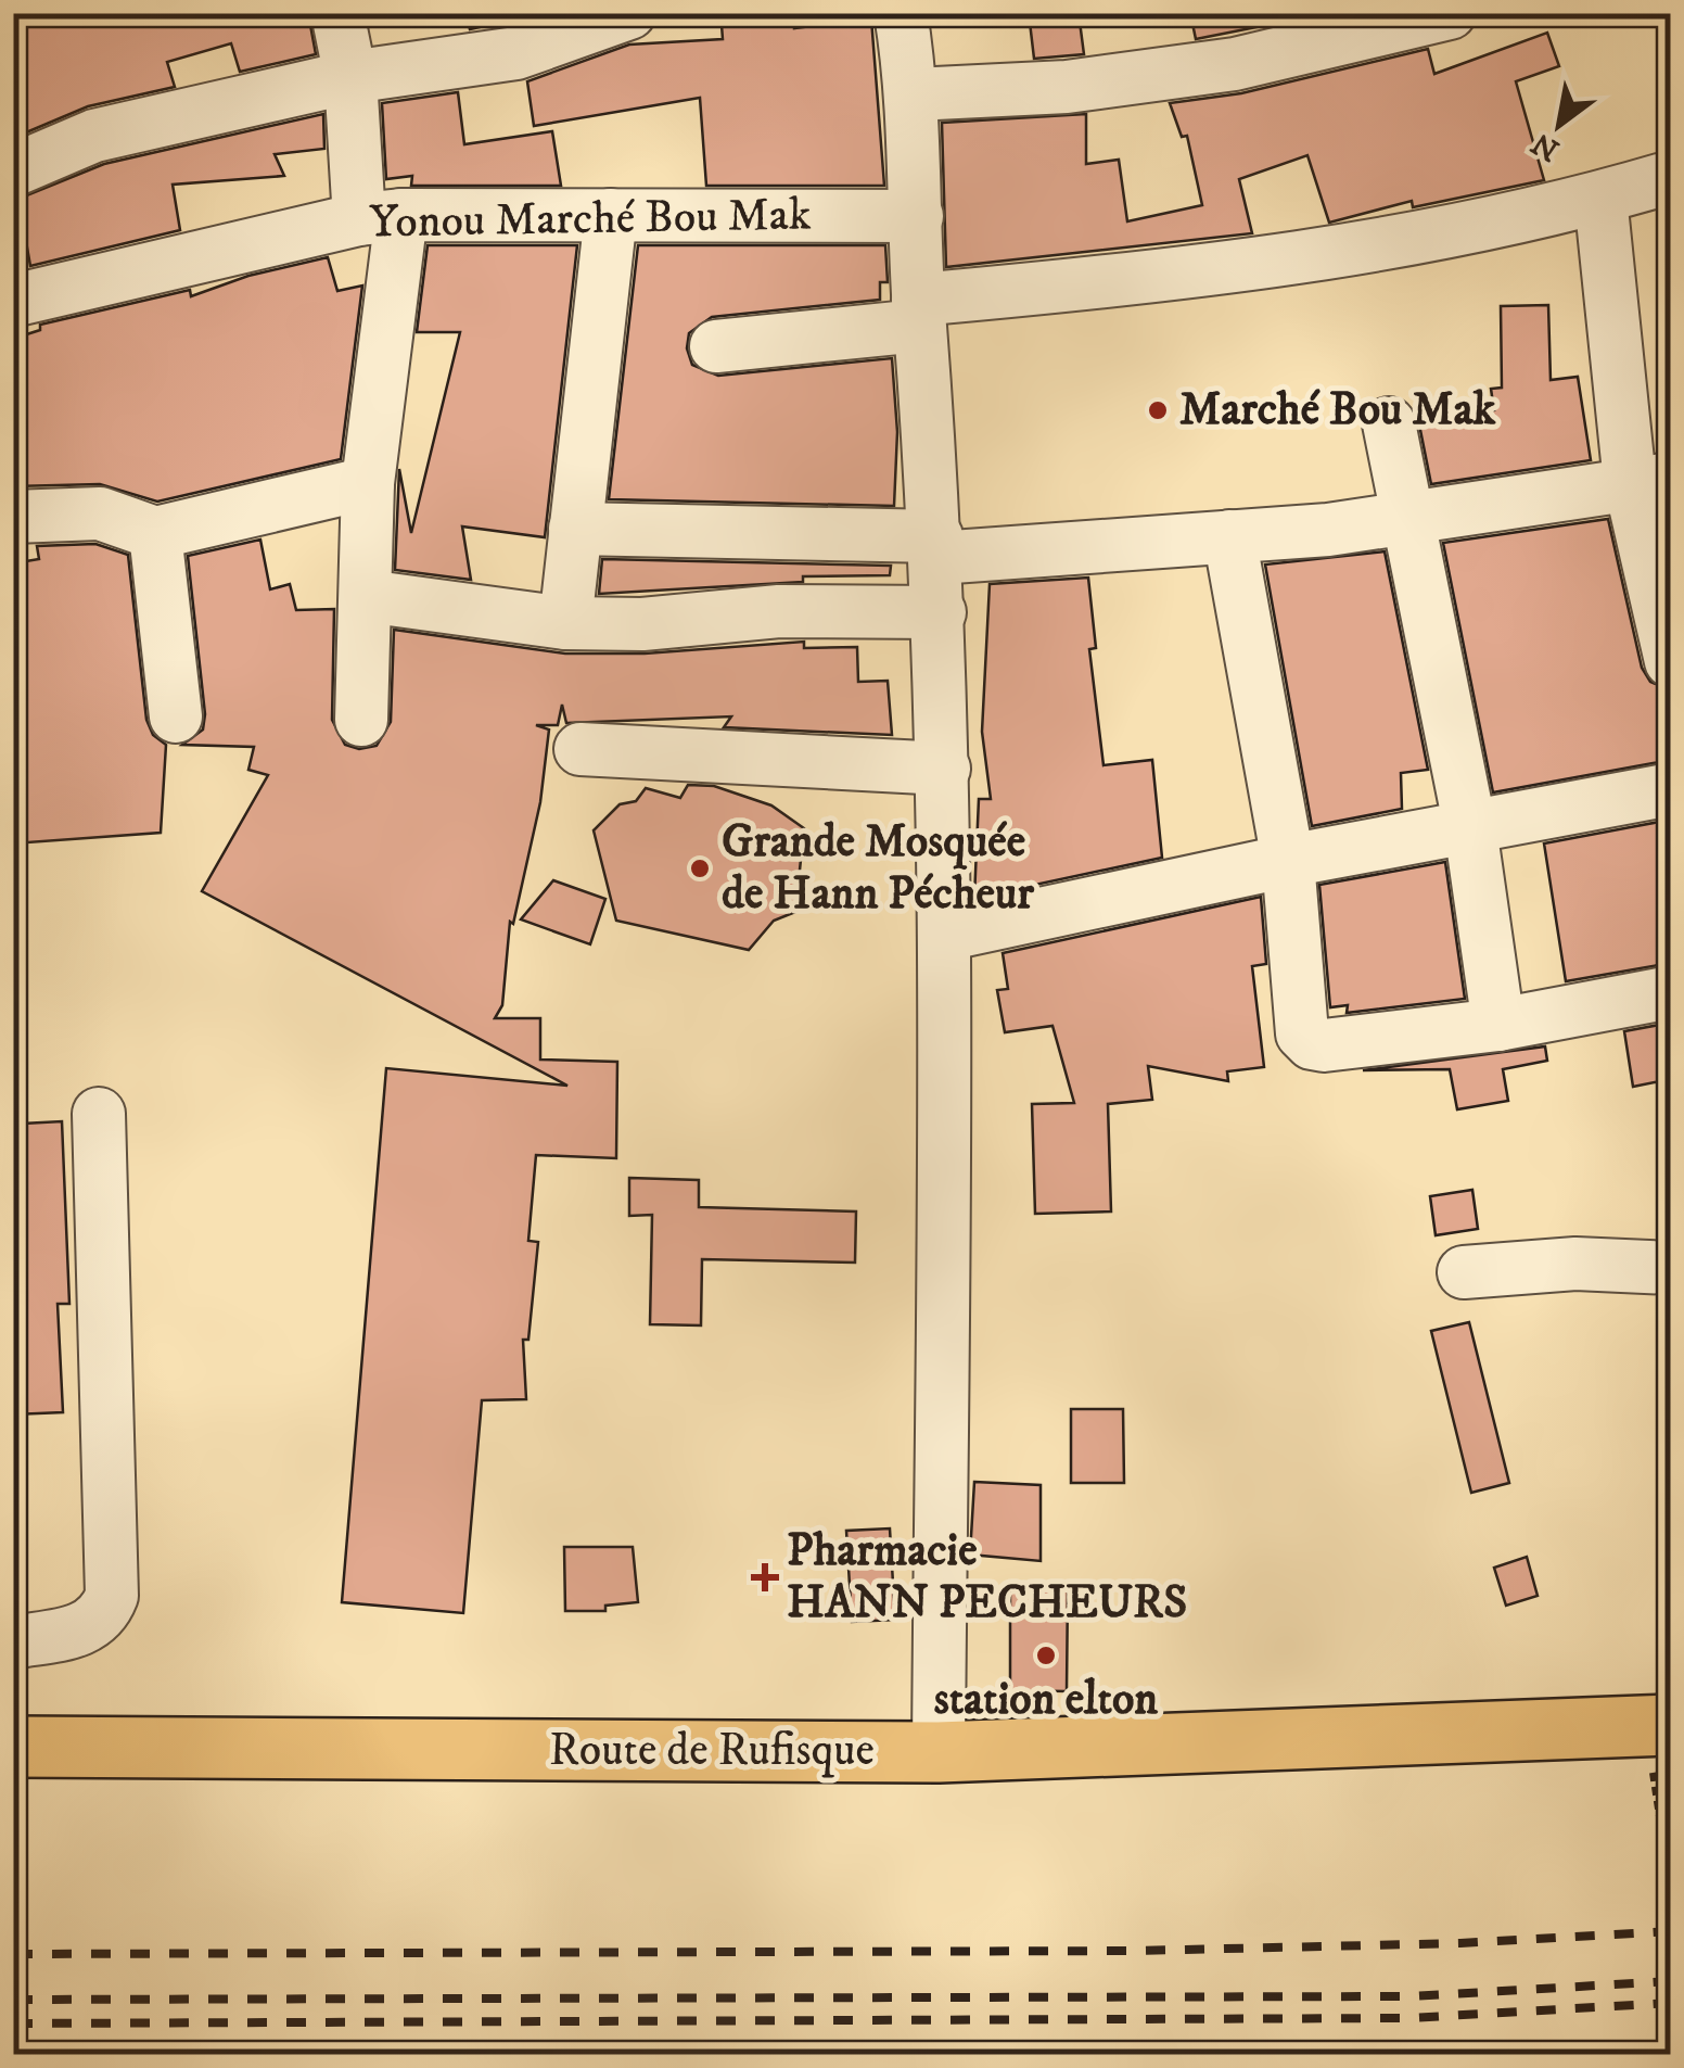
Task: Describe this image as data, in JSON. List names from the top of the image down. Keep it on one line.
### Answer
{"streets":{"main road":["Route de Rufisque"],"street":["Yonou Marché Bou Mak"]},"places":{"other":["Marché Bou Mak","Grande Mosquée de Hann Pécheur","station elton"],"health":["Pharmacie HANN PECHEURS"]},"north":"bottom left"}
